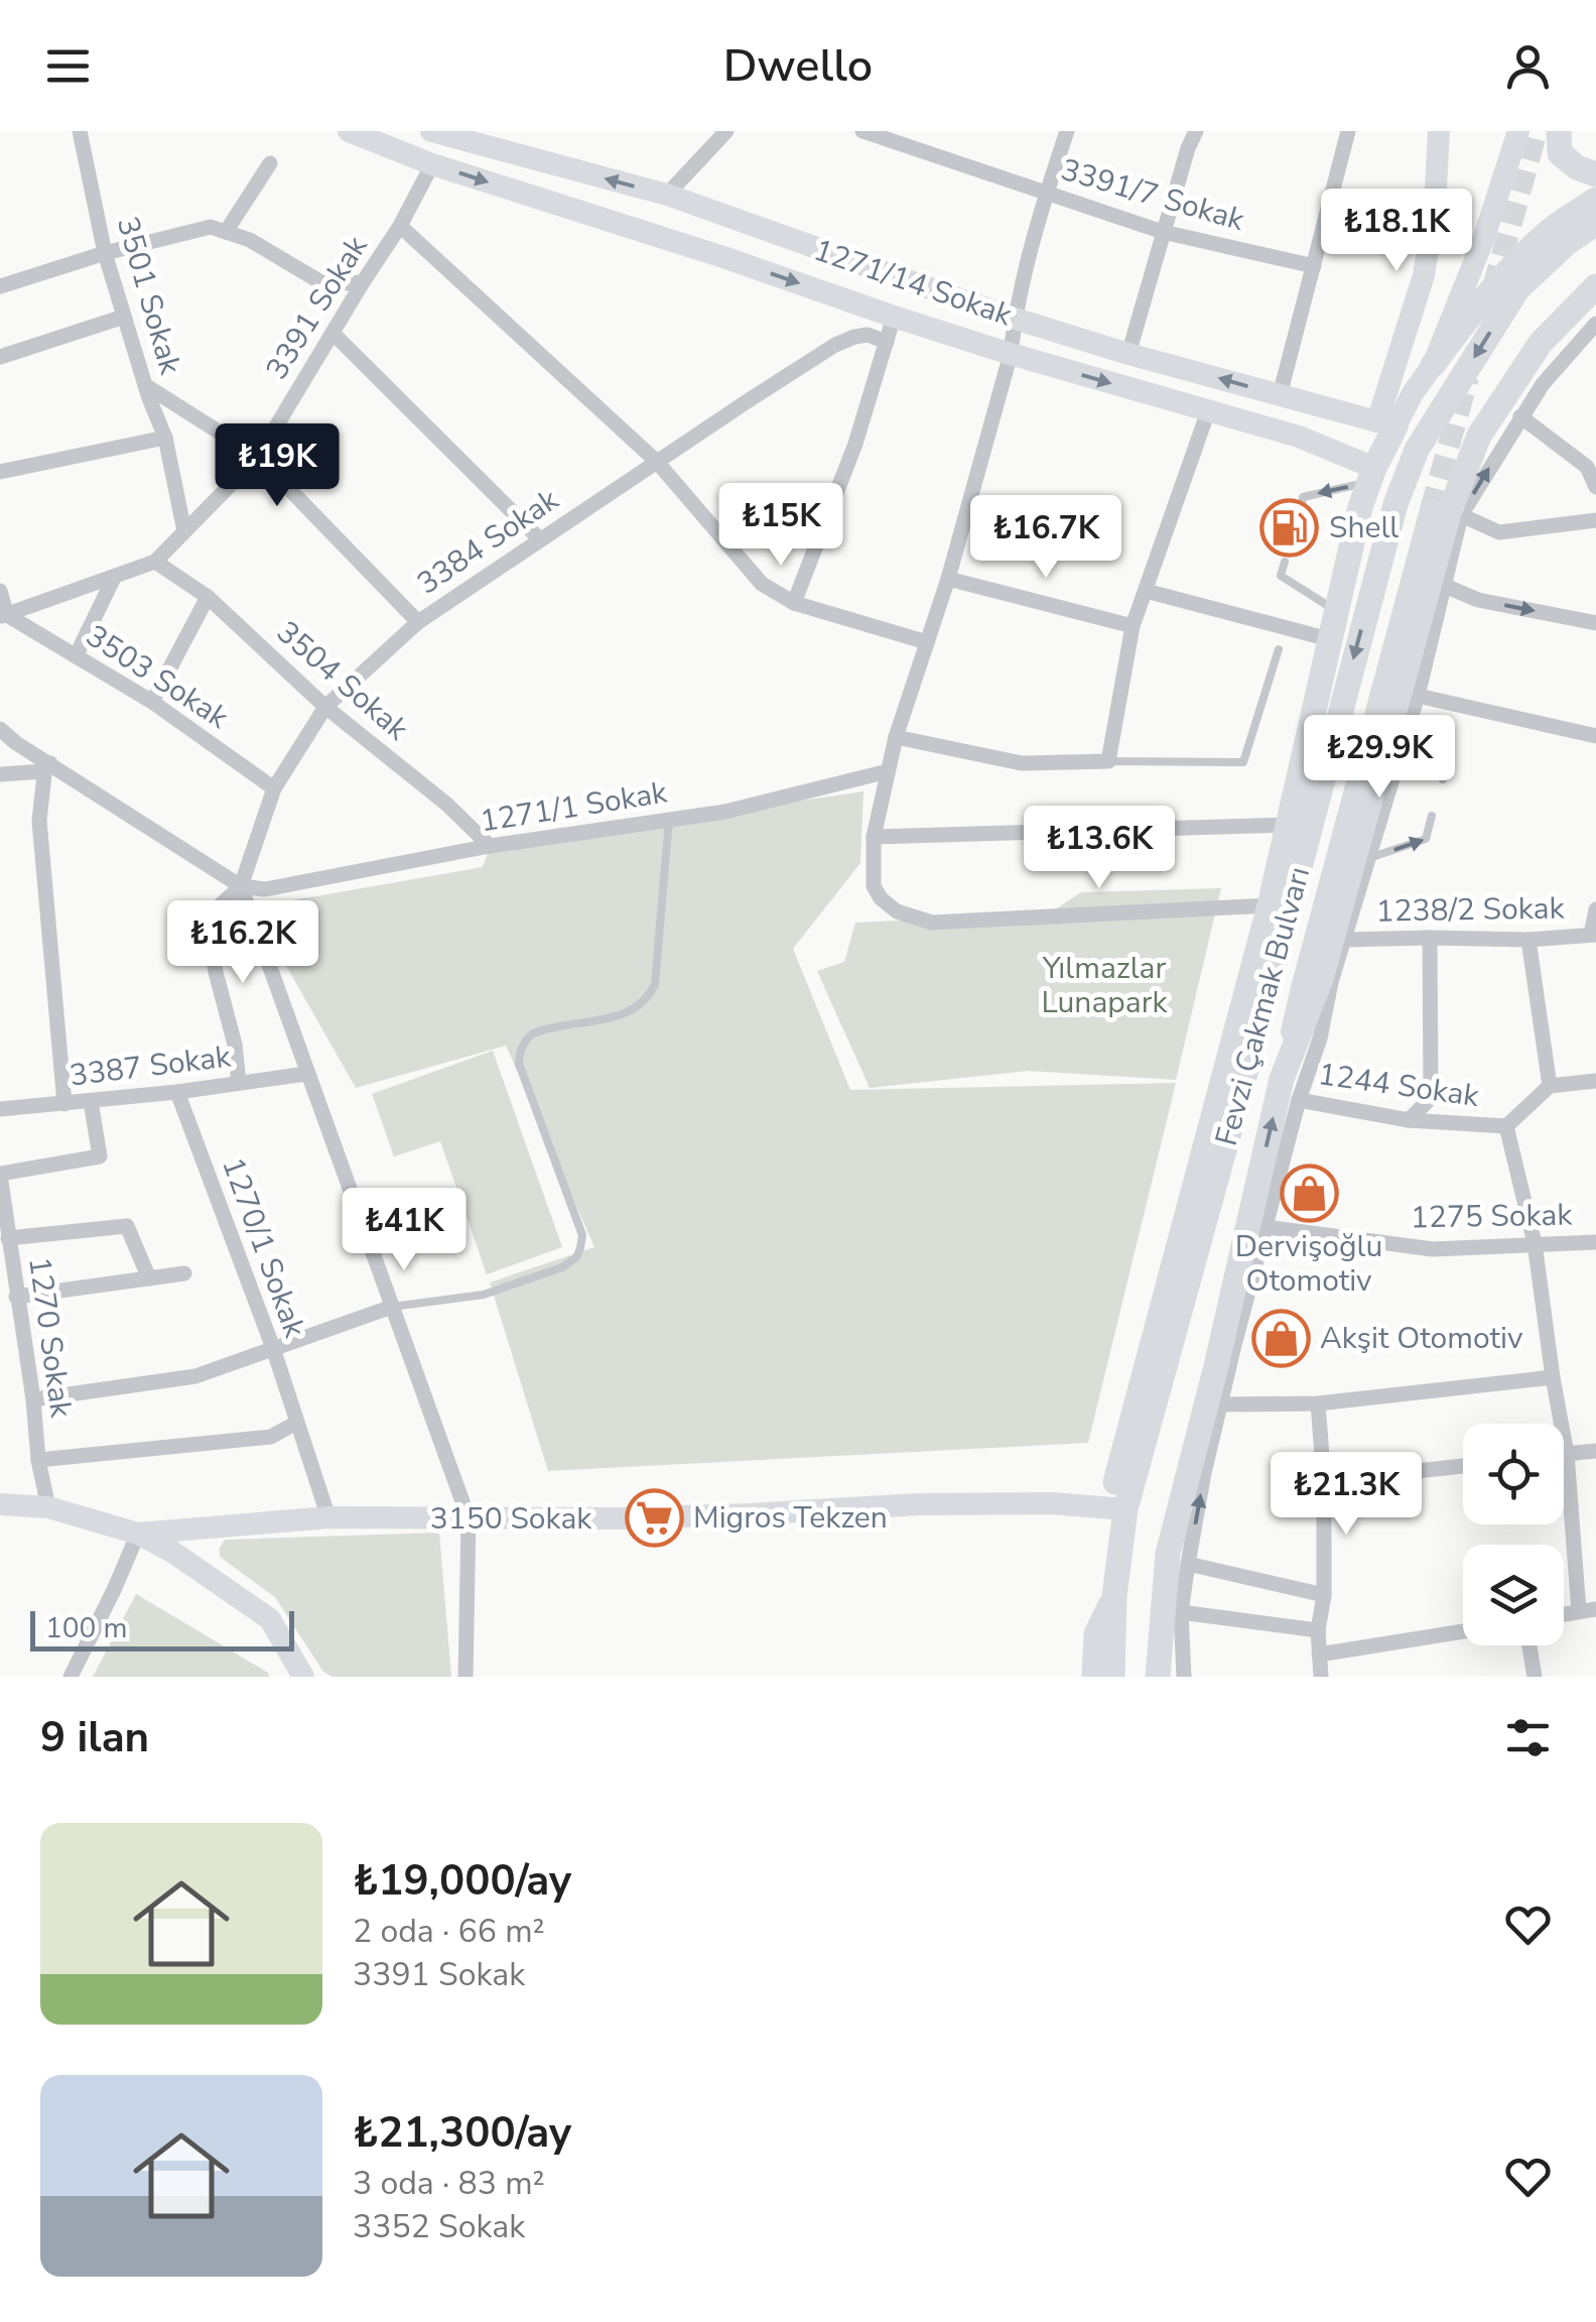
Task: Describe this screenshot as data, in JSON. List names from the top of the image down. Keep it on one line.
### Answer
{"streets":{"main road":["Fevzi Çakmak Bulvarı"],"street":["3391/7 Sokak","1271/14 Sokak","3501 Sokak","3391 Sokak","3384 Sokak","3503 Sokak","3504 Sokak","1271/1 Sokak","1238/2 Sokak","3387 Sokak","1244 Sokak","1275 Sokak","1270/1 Sokak","1270 Sokak","3150 Sokak"]},"crossings":[["3501 Sokak","3391 Sokak"],["3391 Sokak","3504 Sokak"],["3384 Sokak","3503 Sokak"],["3384 Sokak","3504 Sokak"],["3384 Sokak","1271/1 Sokak"],["3504 Sokak","1271/1 Sokak"],["Fevzi Çakmak Bulvarı","3150 Sokak"],["3387 Sokak","1270/1 Sokak"],["1270/1 Sokak","3150 Sokak"]],"parks":["Yılmazlar Lunapark"],"places":{"fuel station":["Shell"],"shop":["Dervişoğlu Otomotiv","Akşit Otomotiv"],"supermarket":["Migros Tekzen"]},"scale_bar":"100 m","page":{"header":"Dwello","price":["₺18.1K","₺19K","₺15K","₺16.7K","₺29.9K","₺13.6K","₺16.2K","₺41K","₺21.3K"],"scale":"100 m","heading":"9 ilan","list":[{"name":"₺19,000/ay","note":"2 oda · 66 m² · 3391 Sokak"},{"name":"₺21,300/ay","note":"3 oda · 83 m² · 3352 Sokak"}]}}
